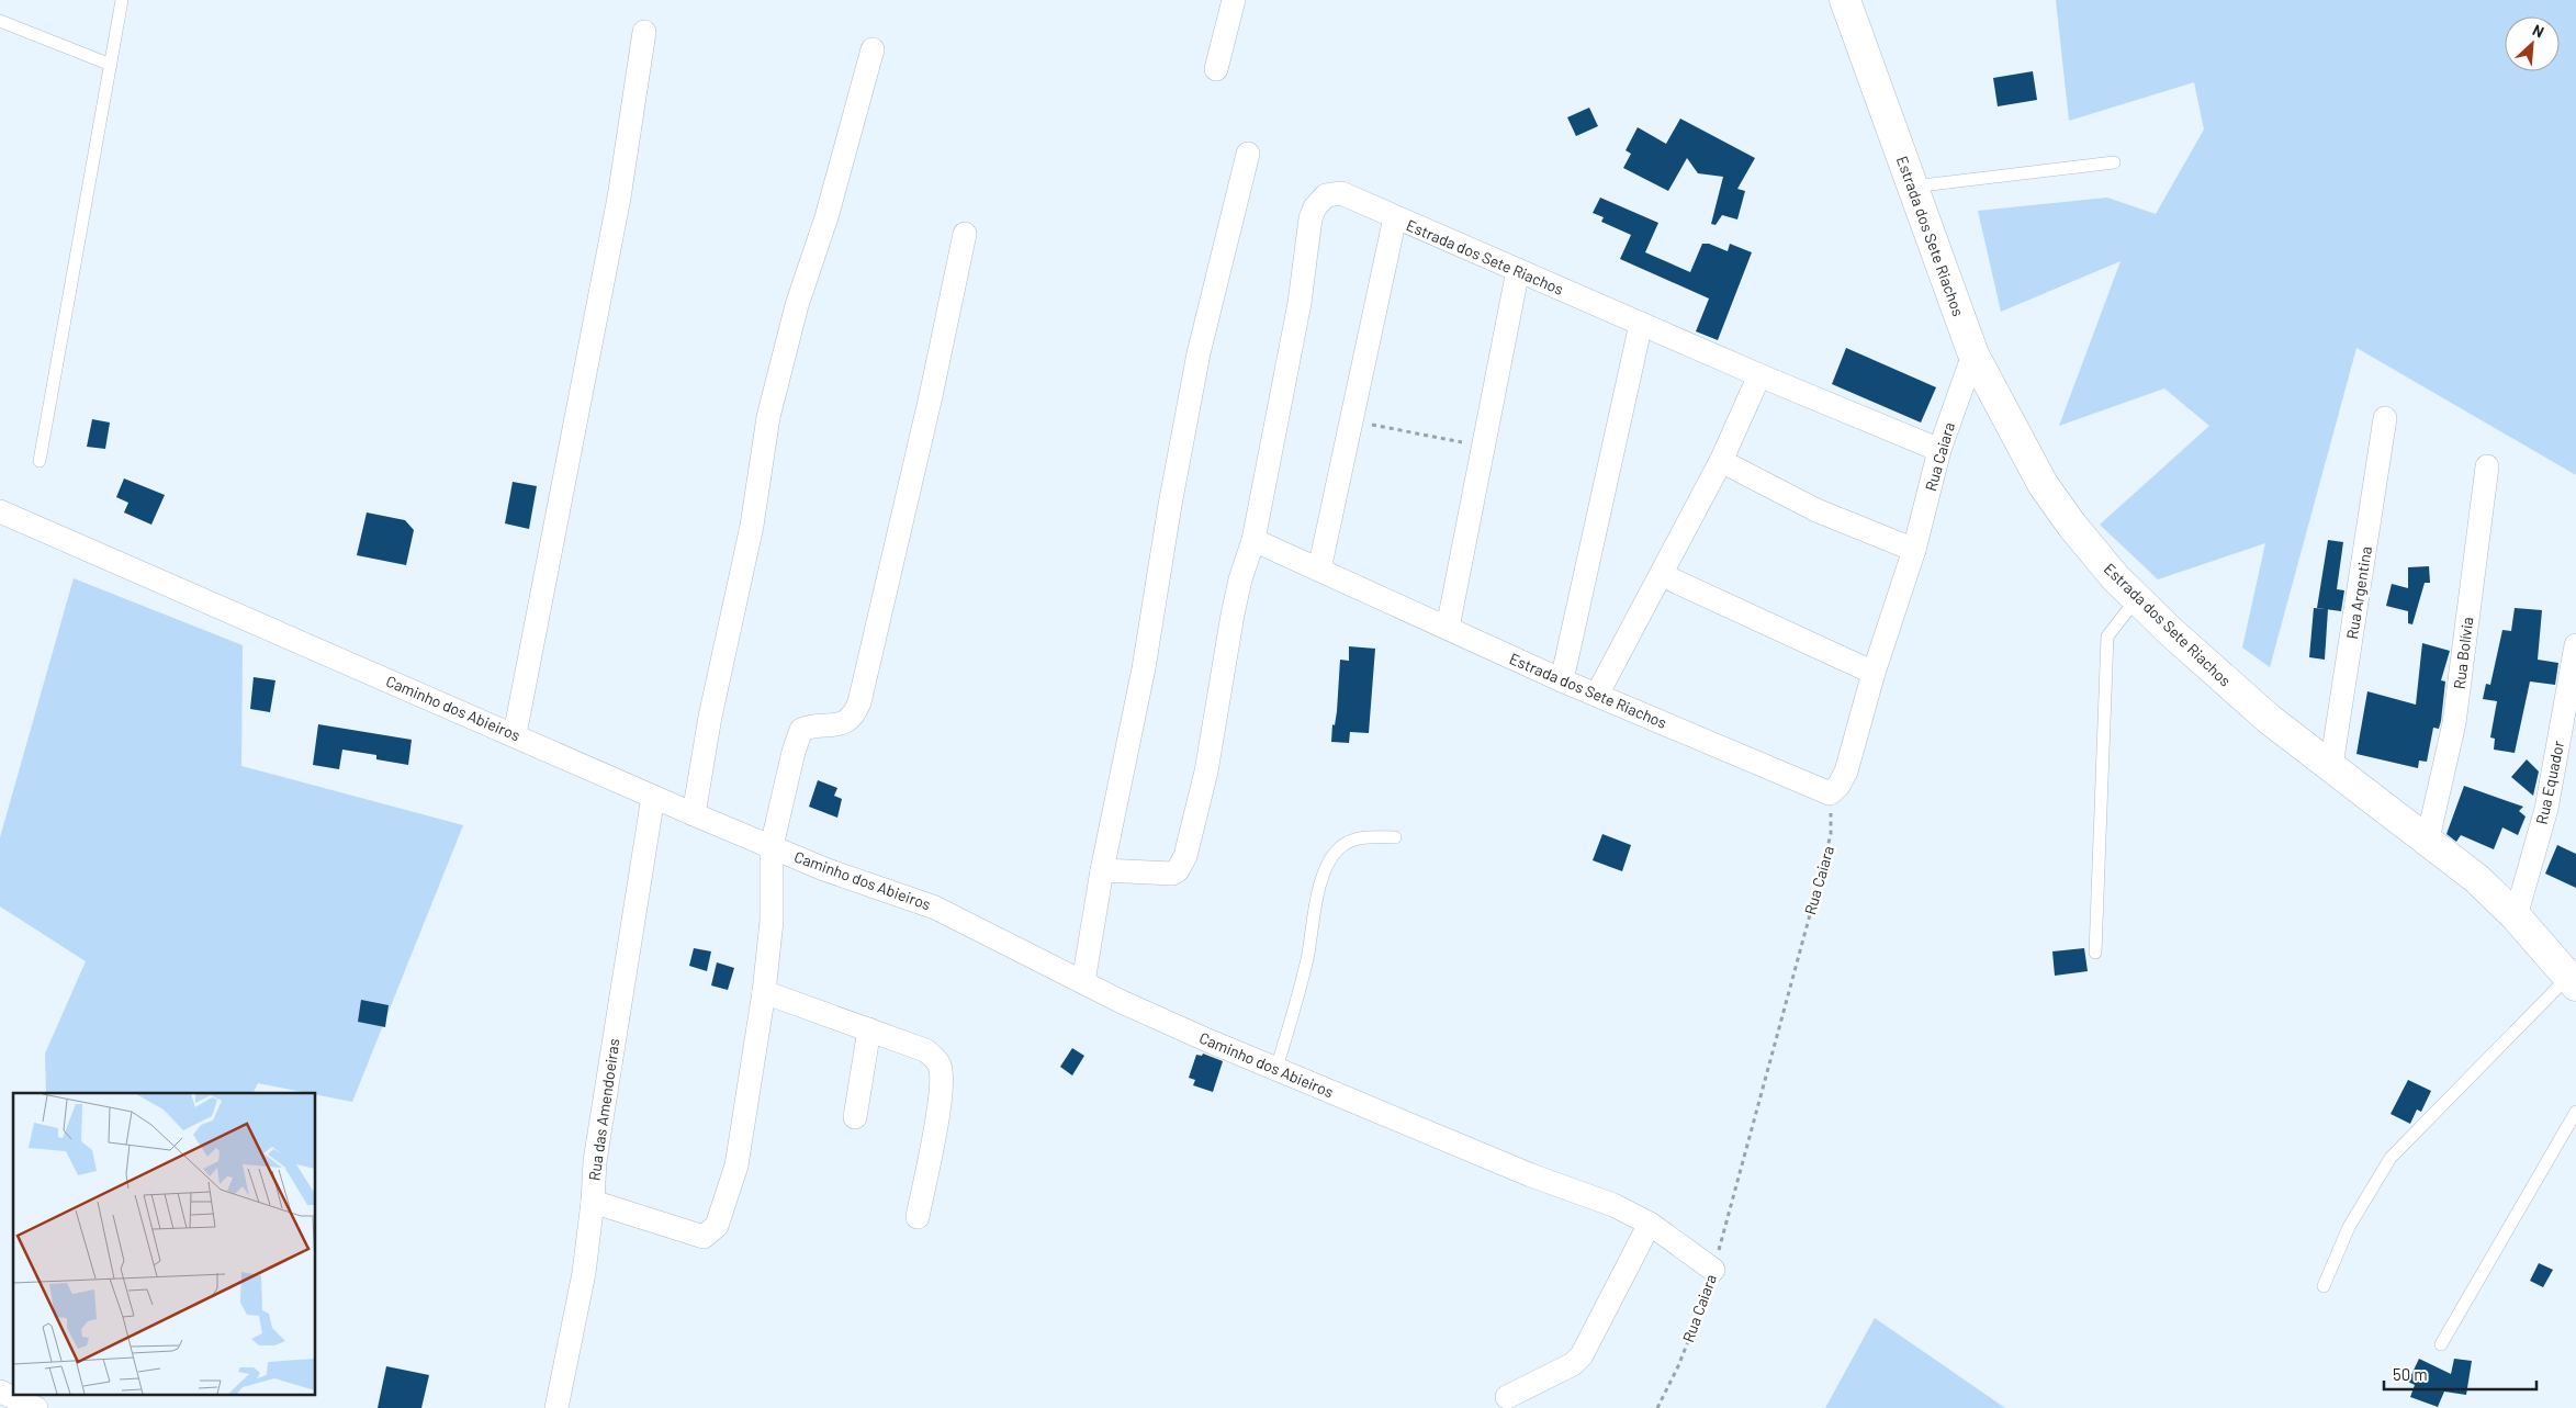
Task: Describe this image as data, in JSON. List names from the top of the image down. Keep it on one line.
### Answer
{"streets":{"street":["Estrada dos Sete Riachos","Rua Caiara","Rua Argentina","Rua Bolívia","Caminho dos Abieiros","Rua Equador","Rua das Amendoeiras"]},"crossings":[["Estrada dos Sete Riachos","Rua Caiara"],["Estrada dos Sete Riachos","Rua Argentina"],["Estrada dos Sete Riachos","Rua Bolívia"],["Estrada dos Sete Riachos","Rua Equador"],["Rua Caiara","Caminho dos Abieiros"],["Caminho dos Abieiros","Rua das Amendoeiras"]],"scale_bar":"50 m","north":"top right"}
